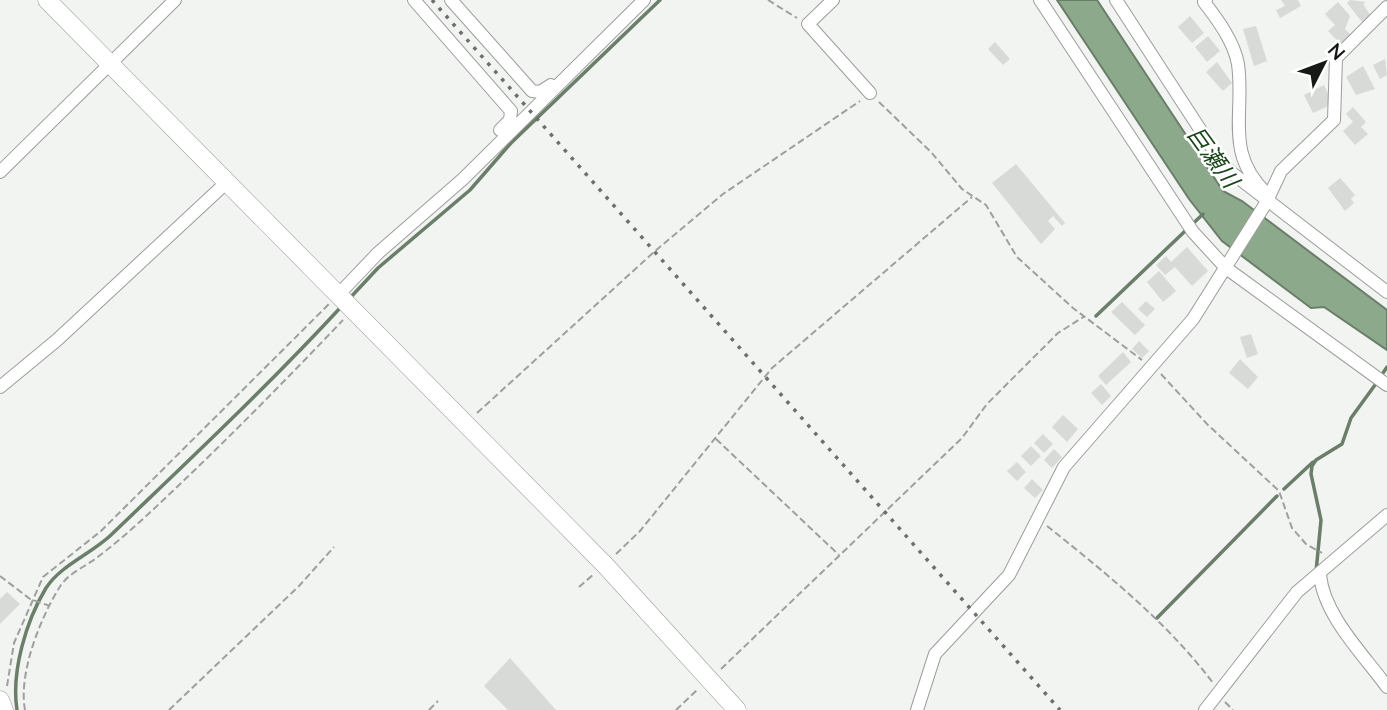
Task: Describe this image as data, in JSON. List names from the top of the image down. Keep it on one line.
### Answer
{"water":["巨瀬川"],"north":"top right"}
